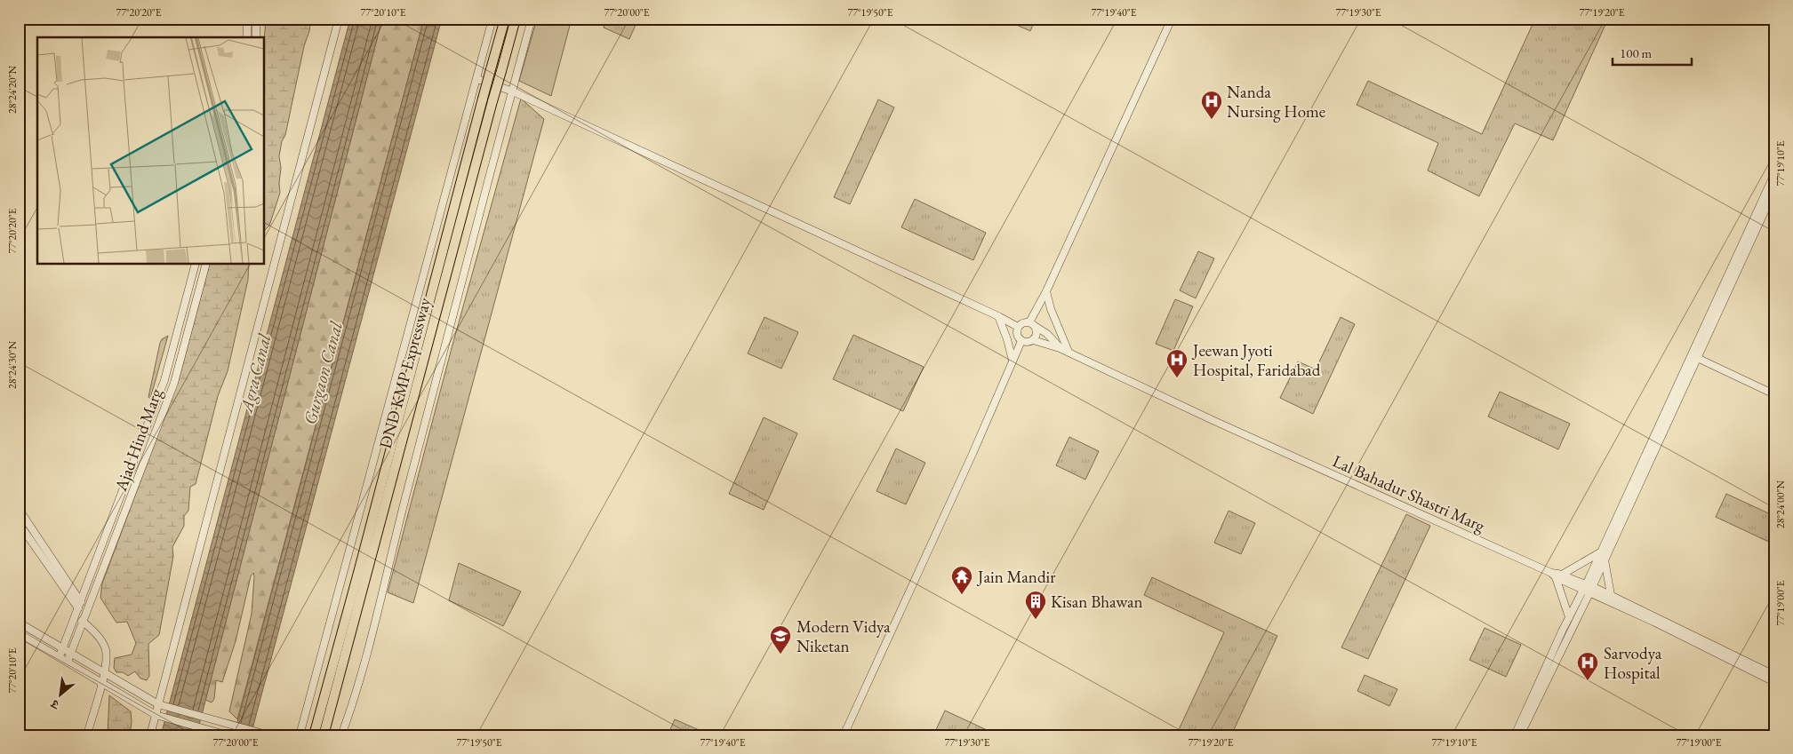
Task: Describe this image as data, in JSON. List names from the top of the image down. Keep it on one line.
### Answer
{"streets":{"highway":["DND KMP Expressway"],"street":["Ajad Hind Marg","Lal Bahadur Shastri Marg"]},"water":["Agra Canal","Gurgaon Canal"],"places":{"hospital":["Nanda Nursing Home","Jeewan Jyoti Hospital, Faridabad","Sarvodya Hospital"],"temple":["Jain Mandir"],"building":["Kisan Bhawan"],"school or university":["Modern Vidya Niketan"]},"scale_bar":"100 m","north":"bottom left","coordinates":["77°20'20\"E","77°20'10\"E","77°20'00\"E","77°19'50\"E","77°19'40\"E","77°19'30\"E","77°19'20\"E","28°24'20\"N","77°19'10\"E","28°24'30\"N","28°24'00\"N","77°19'00\"E"]}
